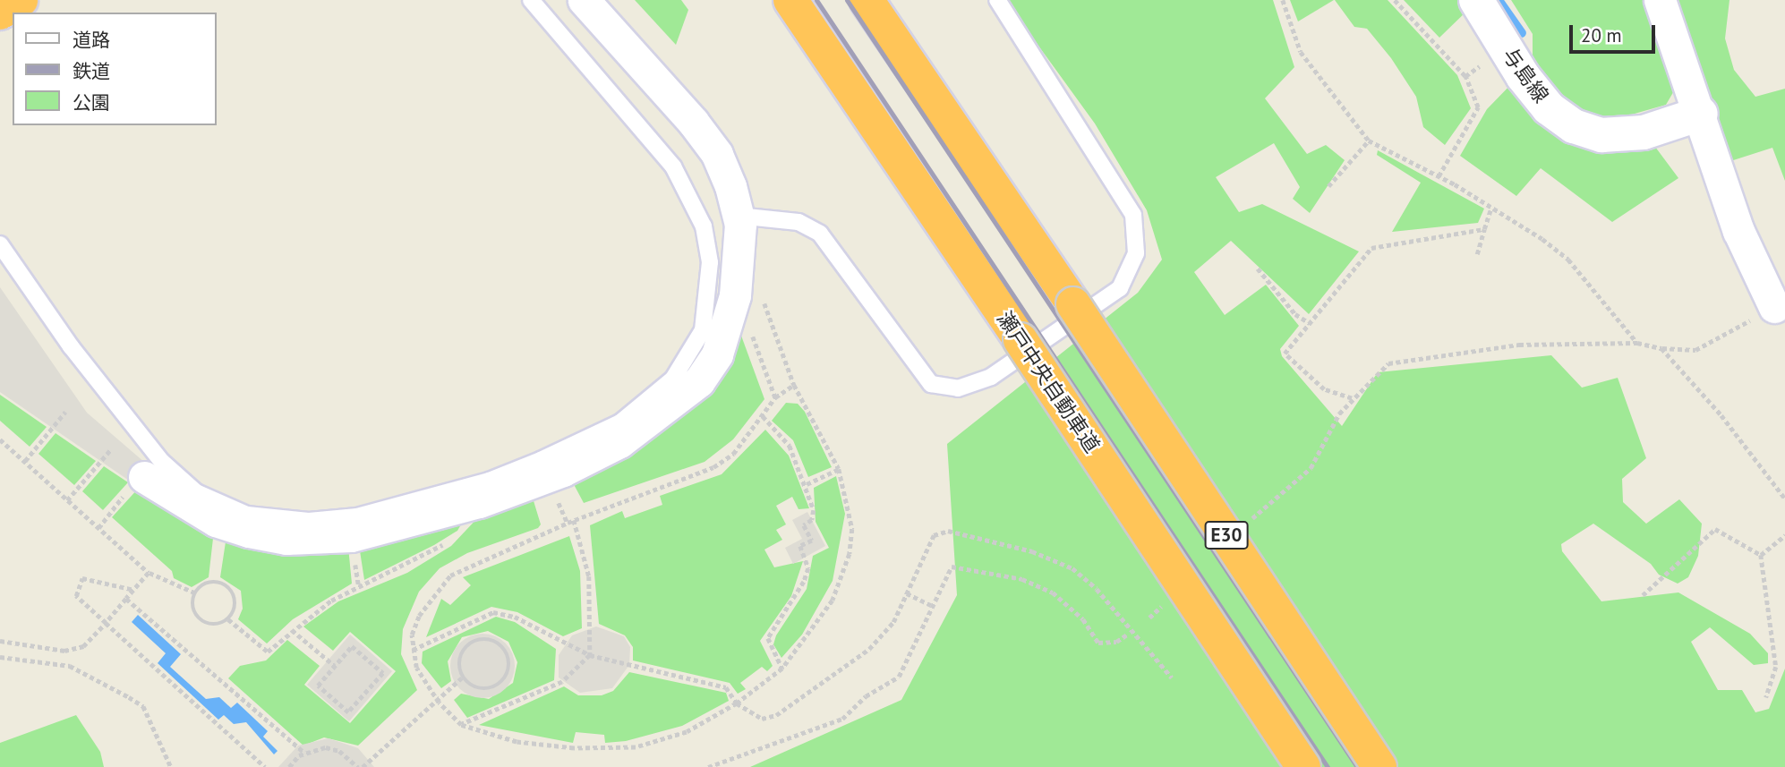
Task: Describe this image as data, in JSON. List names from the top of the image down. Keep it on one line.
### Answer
{"streets":{"highway":["瀬戸中央自動車道","E30"],"main road":["与島線"]},"legend":["道路","鉄道","公園"],"scale_bar":"20 m"}
